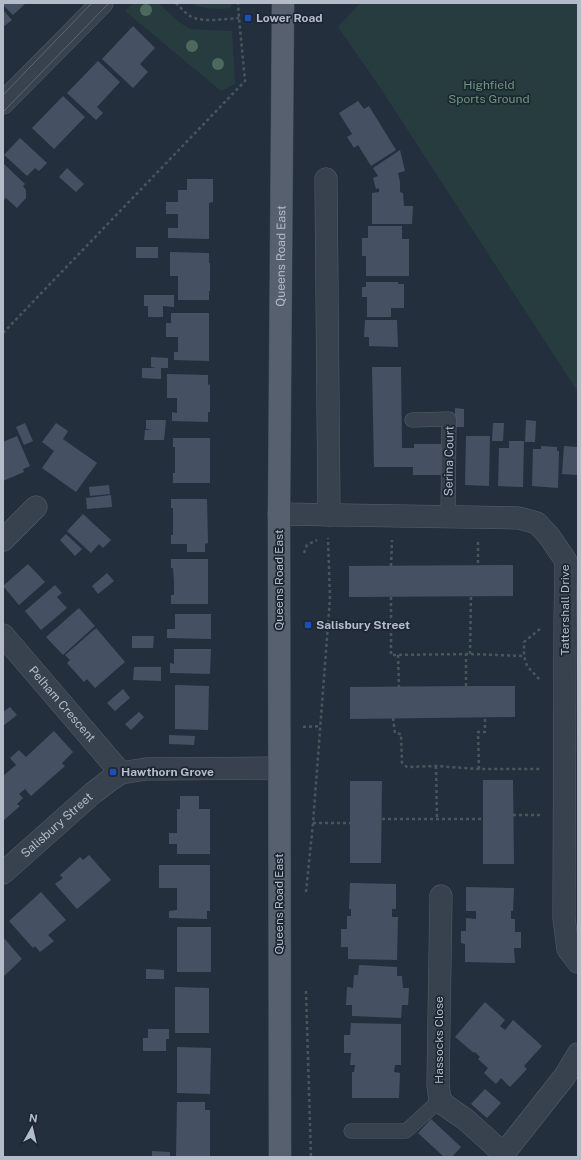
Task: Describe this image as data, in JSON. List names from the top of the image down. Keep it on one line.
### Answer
{"streets":{"main road":["Queens Road East"],"street":["Tattershall Drive","Pelham Crescent","Salisbury Street","Hassocks Close"],"lane":["Serina Court"]},"crossings":[["Queens Road East","Tattershall Drive"],["Queens Road East","Salisbury Street"],["Serina Court","Tattershall Drive"],["Pelham Crescent","Salisbury Street"]],"parks":["Highfield Sports Ground"],"places":{"transit":["Lower Road","Salisbury Street","Hawthorn Grove"]},"north":"top"}
